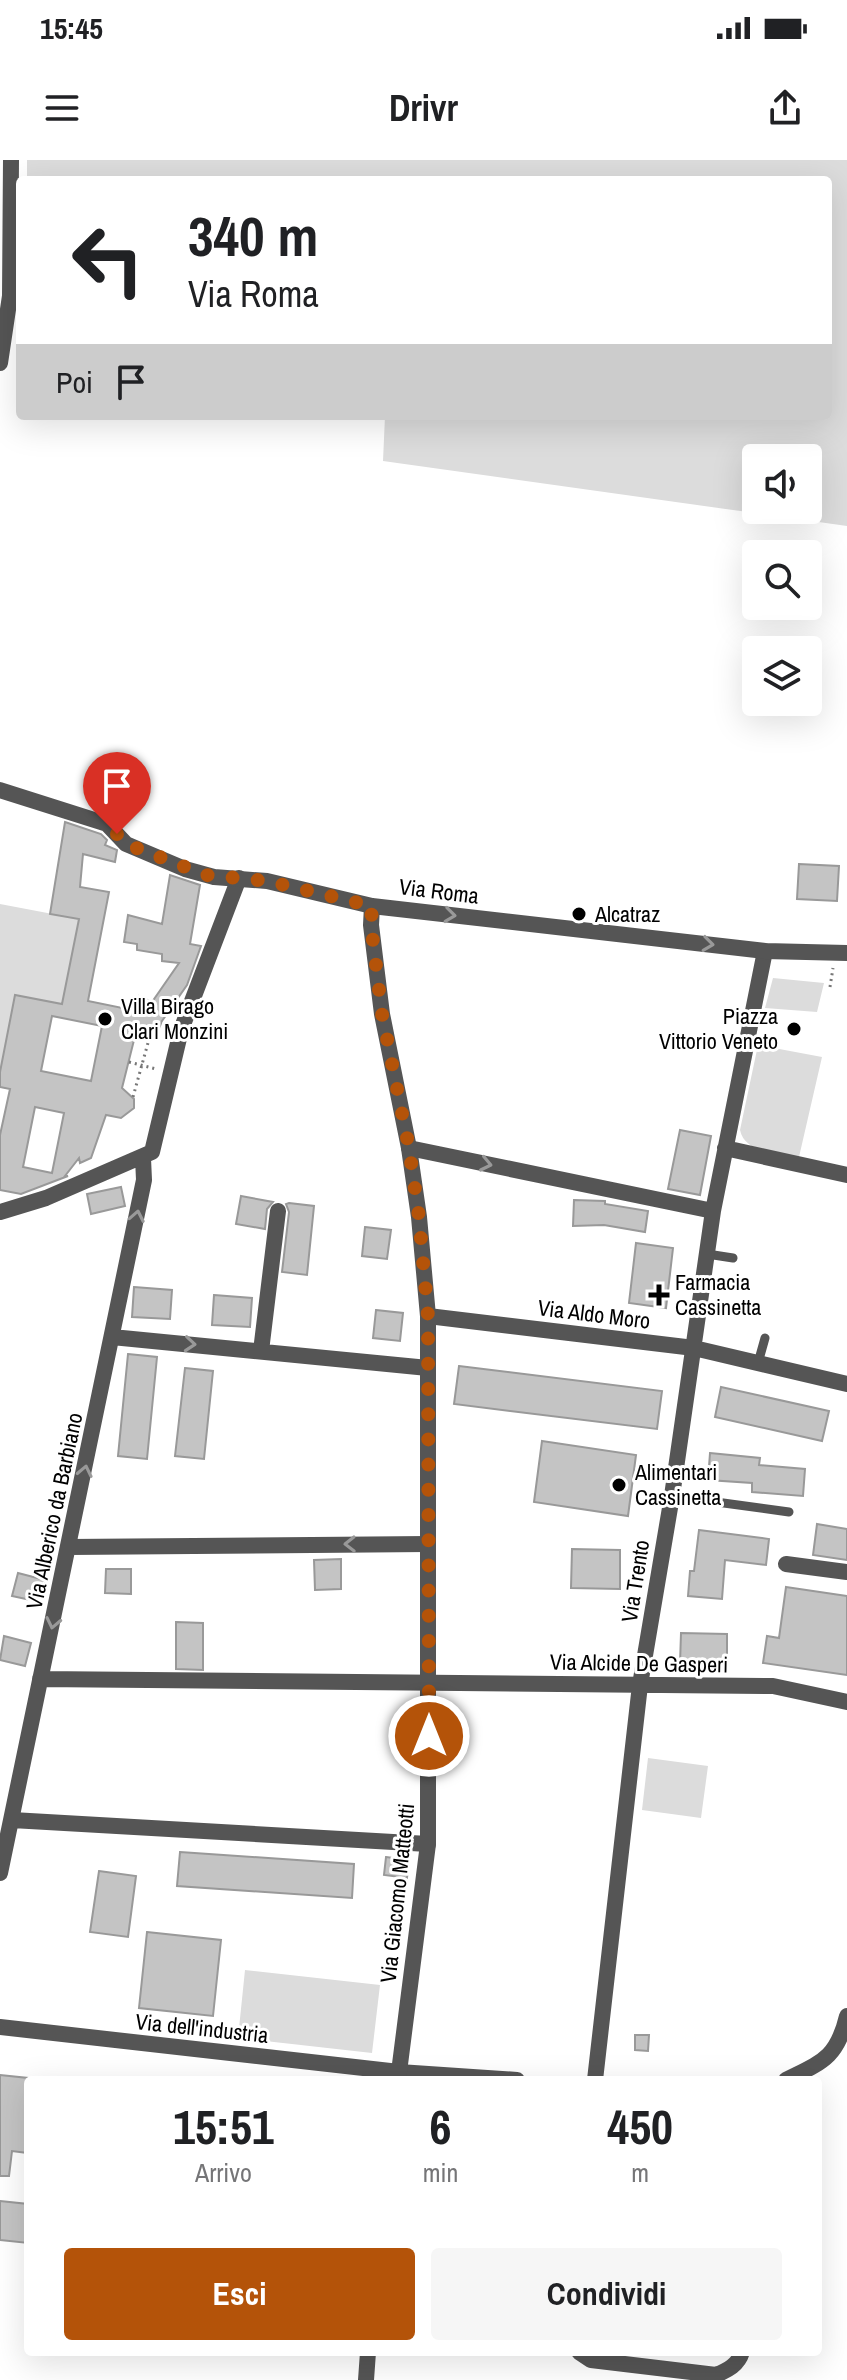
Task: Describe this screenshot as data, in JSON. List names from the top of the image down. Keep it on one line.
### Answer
{"streets":{"street":["Via Roma","Via Aldo Moro","Via Alberico da Barbiano","Via Trento","Via Alcide De Gasperi","Via Giacomo Matteotti","Via dell'industria"]},"crossings":[["Via Roma","Via Trento"],["Via Roma","Via Giacomo Matteotti"],["Via Aldo Moro","Via Trento"],["Via Aldo Moro","Via Giacomo Matteotti"],["Via Alberico da Barbiano","Via Alcide De Gasperi"],["Via Trento","Via Alcide De Gasperi"],["Via Alcide De Gasperi","Via Giacomo Matteotti"],["Via Giacomo Matteotti","Via dell'industria"]],"one_way":["Via Roma"],"places":{"other":["Alcatraz","Villa Birago Clari Monzini","Piazza Vittorio Veneto","Alimentari Cassinetta"],"health":["Farmacia Cassinetta"]},"page":{"status":"15:45","header":"Drivr","turn":["340 m","Via Roma"],"then":"Poi","eta":["15:51","Arrivo","6","min","450","m"],"buttons":["Esci","Condividi"]}}
